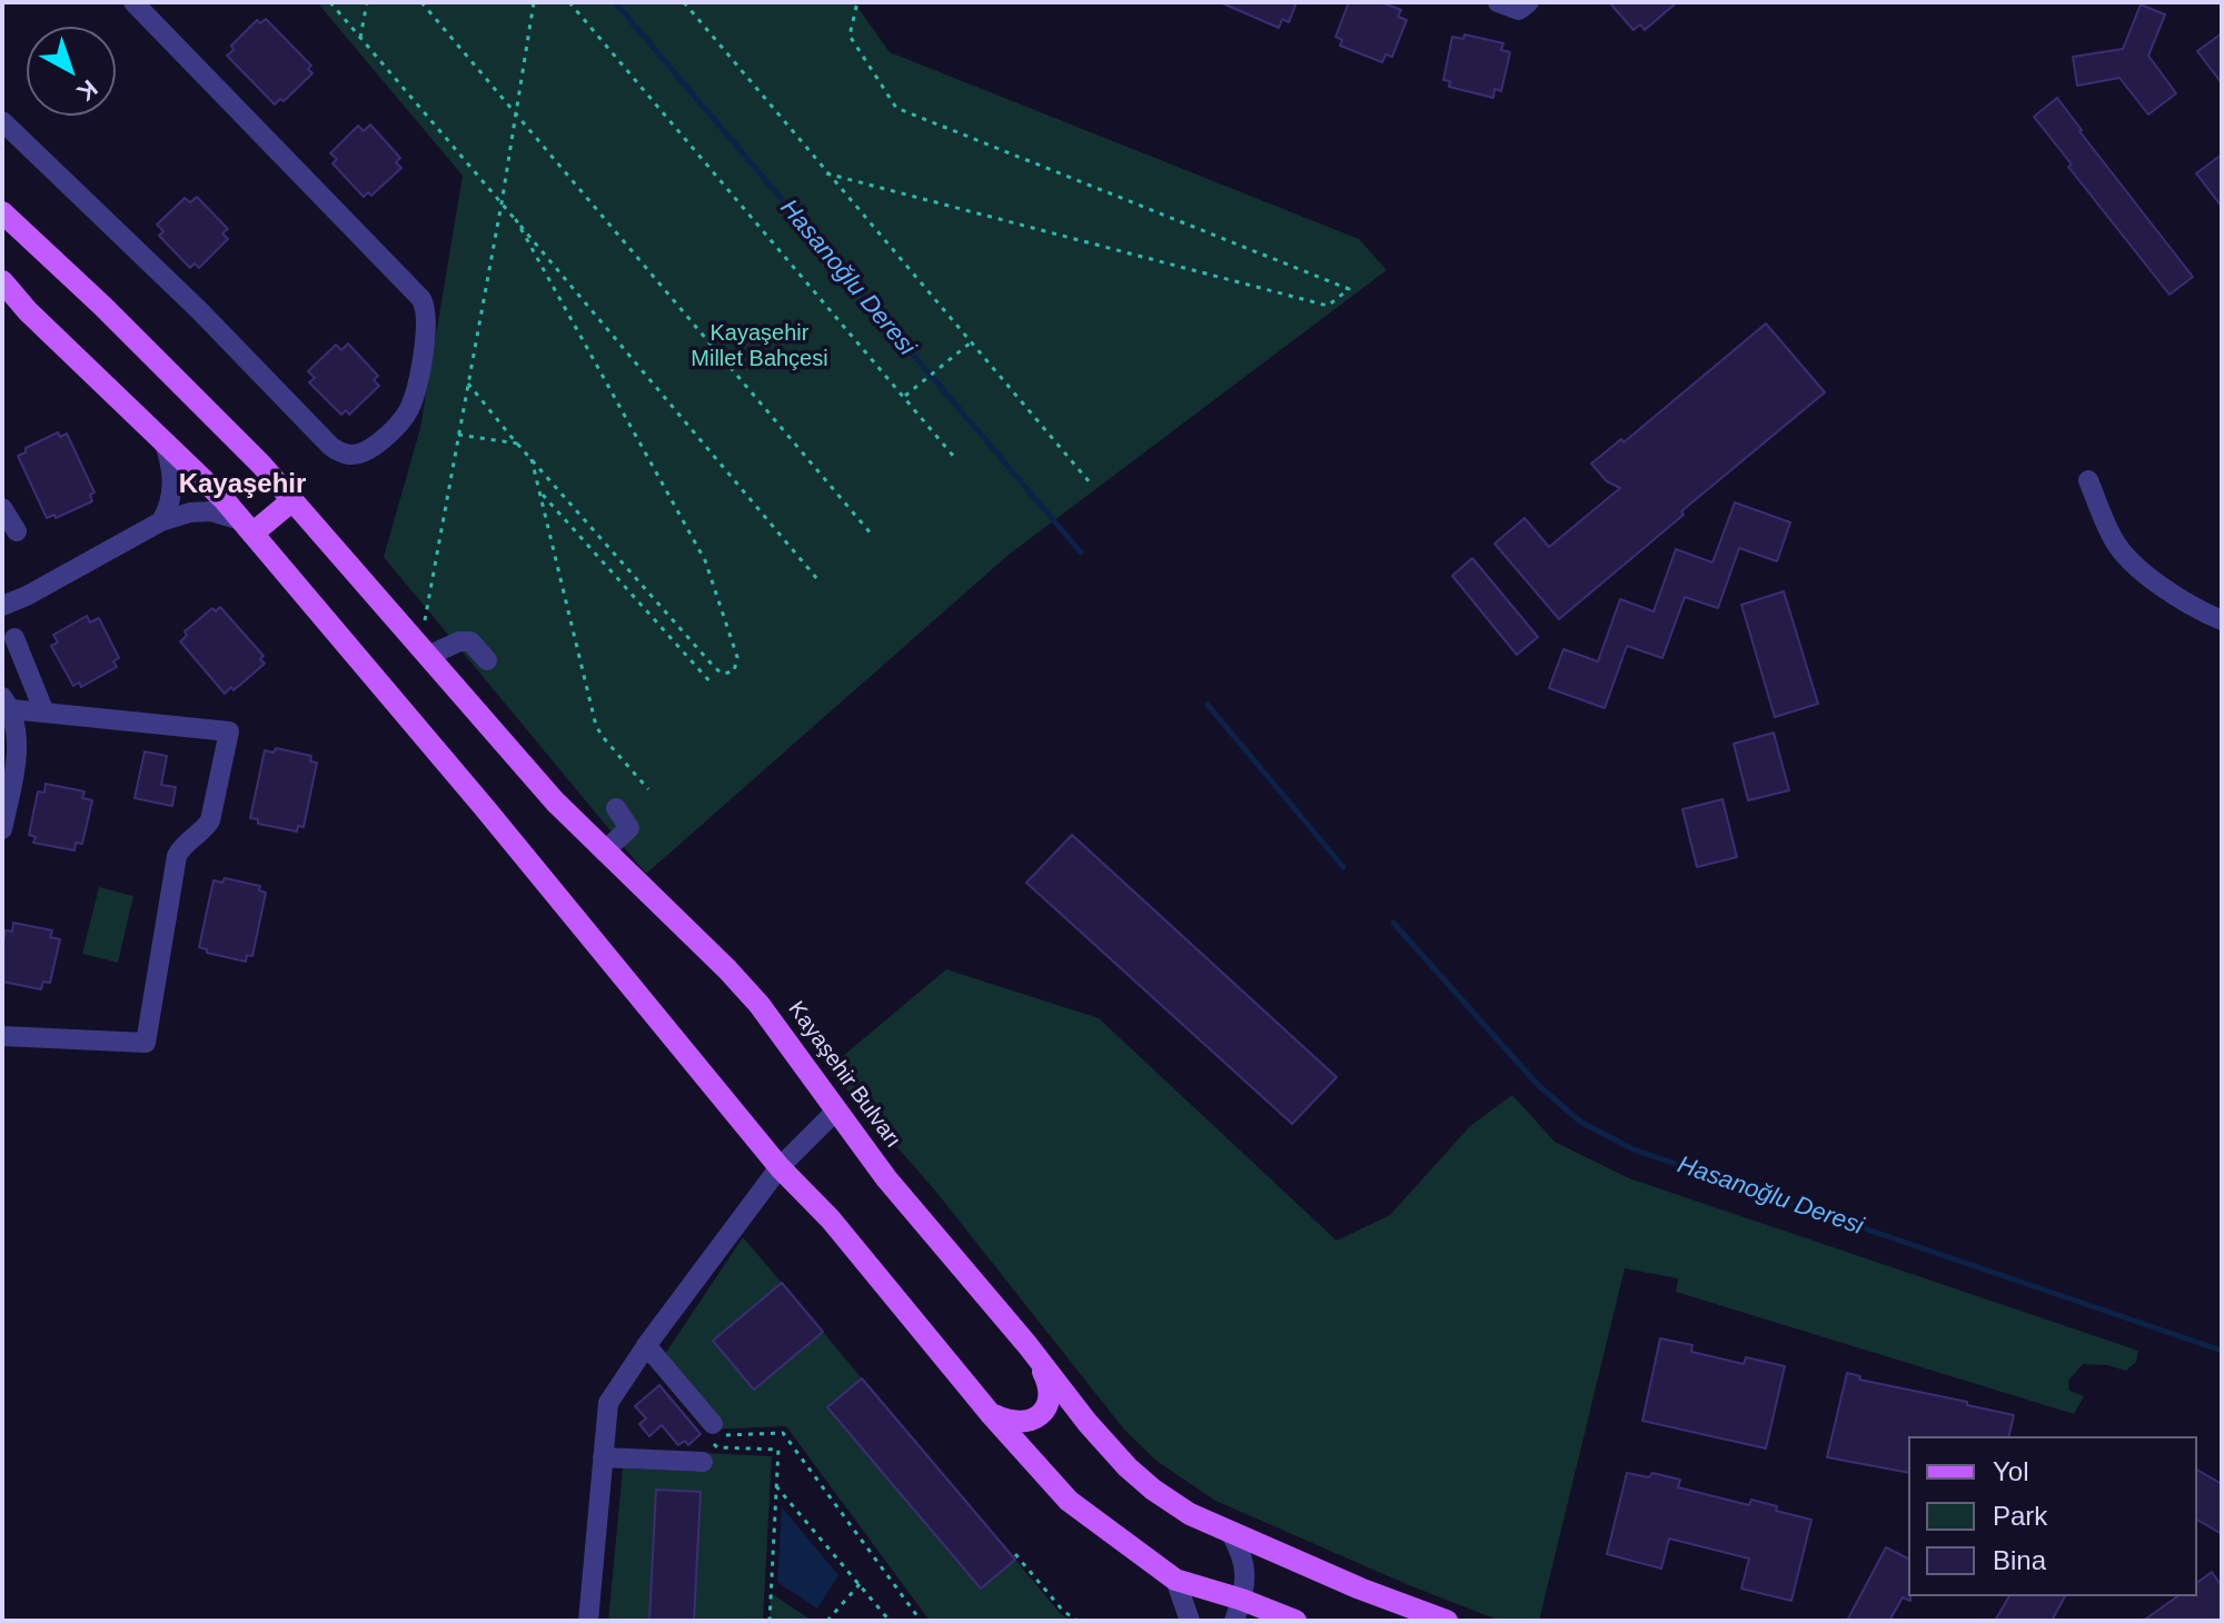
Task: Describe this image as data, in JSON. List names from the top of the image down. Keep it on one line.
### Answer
{"streets":{"main road":["Kayaşehir Bulvarı"]},"districts":["Kayaşehir"],"water":["Hasanoğlu Deresi"],"parks":["Kayaşehir Millet Bahçesi"],"legend":["Yol","Park","Bina"],"north":"bottom right"}
